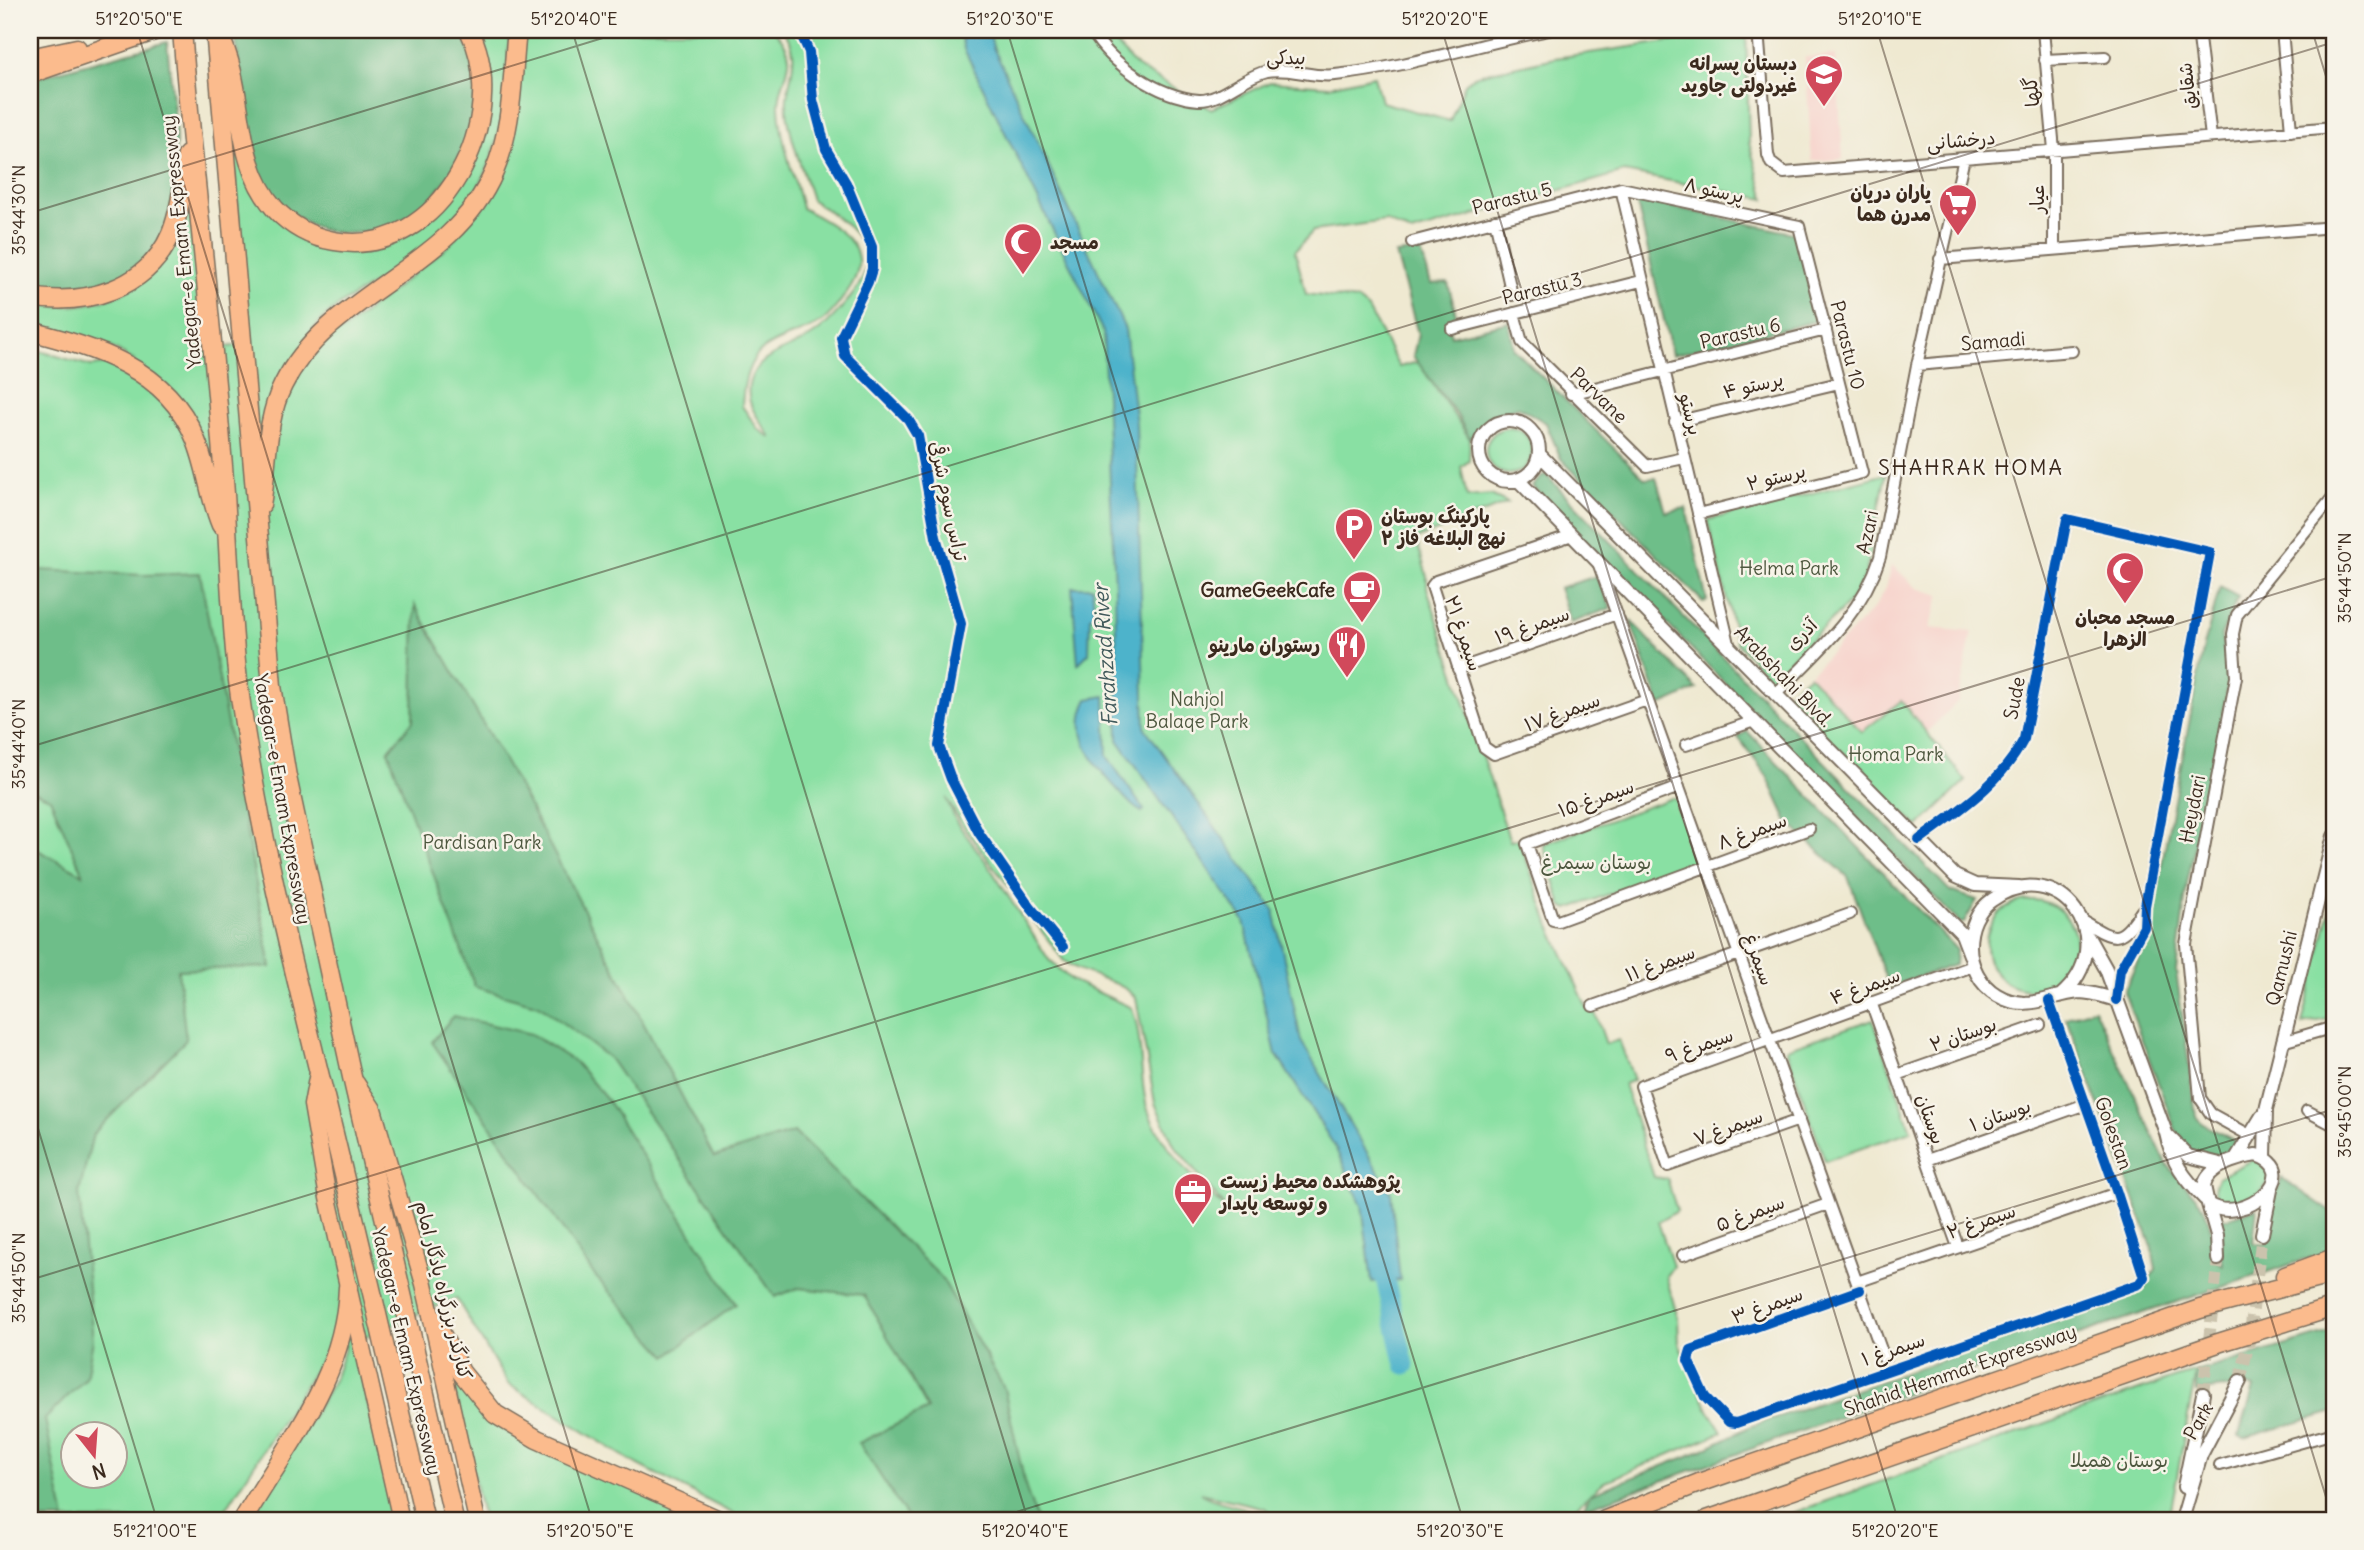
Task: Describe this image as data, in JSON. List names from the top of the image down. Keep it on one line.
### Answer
{"streets":{"highway":["Yadegar-e Emam Expressway","Shahid Hemmat Expressway"],"main road":["کنارگذر بزرگراه یادگار امام"],"street":["بیدکی","شقایق","گلها","درخشانی","پرستو ۸","Parastu 5","عیار","Parastu 3","Parastu 6","Samadi","Parastu 10","پرستو ۴","Parvane","پرستو","پرستو ۲","Azari","سیمرغ ۱۹","سیمرغ ۲۱","Arabshahi Blvd.","Sude","سیمرغ ۱۷","سیمرغ ۱۵","Heydari","سیمرغ ۸","سیمرغ","سیمرغ ۱۱","Qamushi","سیمرغ ۴","بوستان ۲","سیمرغ ۹","بوستان ۱","بوستان","سیمرغ ۷","Golestan","سیمرغ ۵","سیمرغ ۲","سیمرغ ۳","سیمرغ ۱","Park"],"cycle path":["تراس سوم شرقی"]},"crossings":[["شقایق","درخشانی"],["گلها","درخشانی"],["گلها","عیار"],["درخشانی","عیار"],["درخشانی","Azari"],["پرستو ۸","Parastu 5"],["پرستو ۸","Parastu 10"],["پرستو ۸","پرستو"],["Parastu 5","پرستو"],["Yadegar-e Emam Expressway","کنارگذر بزرگراه یادگار امام"],["Parastu 3","Parvane"],["Parastu 3","پرستو"],["Parastu 6","Parastu 10"],["Parastu 6","Parvane"],["Parastu 6","پرستو"],["Samadi","Azari"],["Parastu 10","پرستو ۴"],["Parastu 10","پرستو ۲"],["پرستو ۴","پرستو"],["Parvane","پرستو"],["پرستو","پرستو ۲"],["پرستو","Arabshahi Blvd."],["Azari","Arabshahi Blvd."],["سیمرغ ۱۹","سیمرغ ۲۱"],["سیمرغ ۱۹","سیمرغ"],["سیمرغ ۲۱","سیمرغ ۱۷"],["Arabshahi Blvd.","Sude"],["Arabshahi Blvd.","سیمرغ ۴"],["Arabshahi Blvd.","Golestan"],["سیمرغ ۱۷","سیمرغ"],["سیمرغ ۱۵","سیمرغ ۸"],["سیمرغ ۱۵","سیمرغ"],["Heydari","Qamushi"],["سیمرغ ۸","سیمرغ"],["سیمرغ","سیمرغ ۱۱"],["سیمرغ","سیمرغ ۴"],["سیمرغ","سیمرغ ۹"],["سیمرغ","سیمرغ ۷"],["سیمرغ","سیمرغ ۵"],["سیمرغ","سیمرغ ۲"],["سیمرغ","سیمرغ ۳"],["سیمرغ","سیمرغ ۱"],["سیمرغ ۴","سیمرغ ۹"],["سیمرغ ۴","بوستان"],["سیمرغ ۴","Golestan"],["بوستان ۲","بوستان"],["سیمرغ ۹","سیمرغ ۷"],["بوستان ۱","بوستان"],["بوستان ۱","Golestan"],["بوستان","سیمرغ ۲"],["Golestan","سیمرغ ۲"],["Golestan","سیمرغ ۱"],["سیمرغ ۲","سیمرغ ۳"],["سیمرغ ۳","سیمرغ ۱"]],"districts":["SHAHRAK HOMA"],"water":["Farahzad River"],"parks":["Helma Park","Nahjol Balaqe Park","Homa Park","Pardisan Park","بوستان سیمرغ","بوستان همیلا"],"places":{"school or university":["دبستان پسرانه غیردولتی جاوید"],"supermarket":["یاران دریان مدرن هما"],"mosque":["مسجد","مسجد محبان الزهرا"],"parking":["پارکینگ بوستان نهج البلاغه فاز ۲"],"cafe":["GameGeekCafe"],"restaurant":["رستوران مارینو"],"office":["پژوهشکده محیط زیست و توسعه پایدار"]},"north":"bottom","coordinates":["51°20'50\"E","51°20'40\"E","51°20'30\"E","51°20'20\"E","51°20'10\"E","35°44'30\"N","35°44'50\"N","35°44'40\"N","35°45'00\"N","51°21'00\"E"]}
